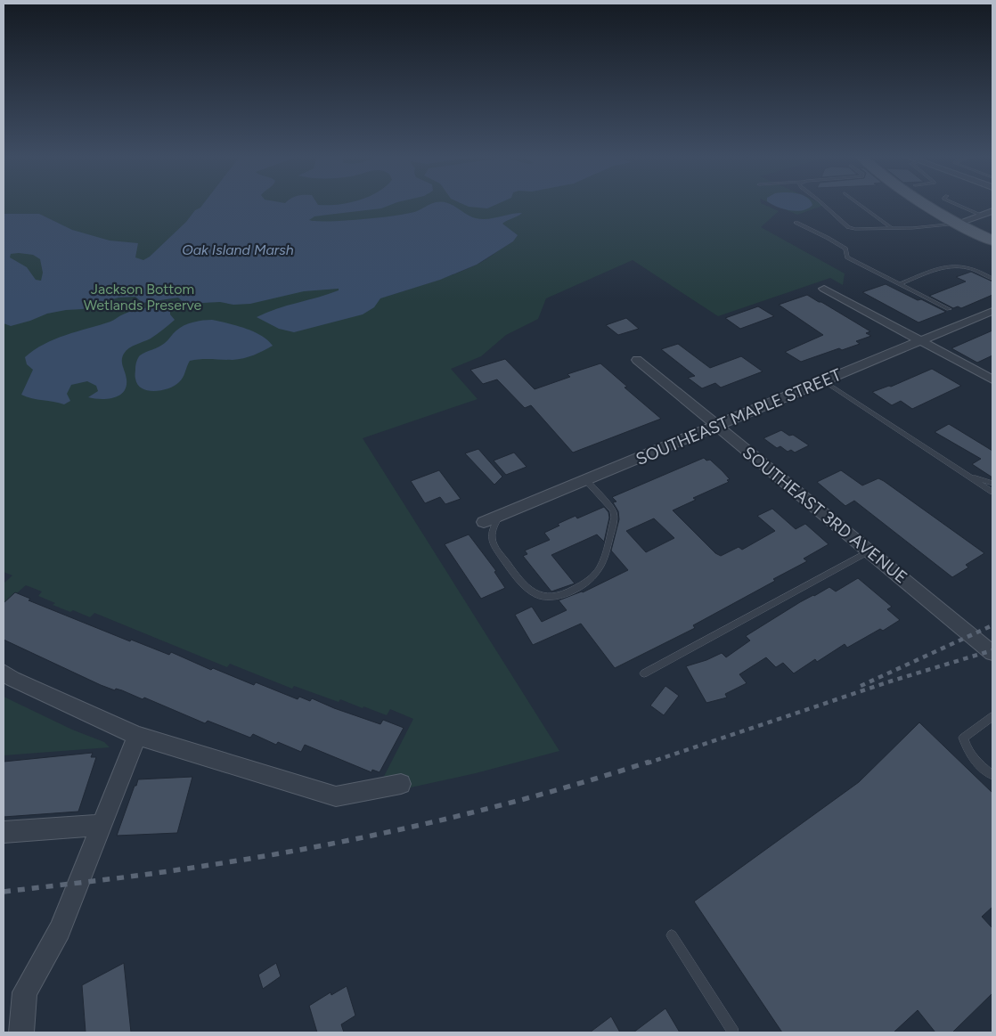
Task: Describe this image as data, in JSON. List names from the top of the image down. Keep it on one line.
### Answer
{"streets":{"street":["SOUTHEAST MAPLE STREET","SOUTHEAST 3RD AVENUE"]},"crossings":[["SOUTHEAST MAPLE STREET","SOUTHEAST 3RD AVENUE"]],"water":["Oak Island Marsh"],"parks":["Jackson Bottom Wetlands Preserve"]}
